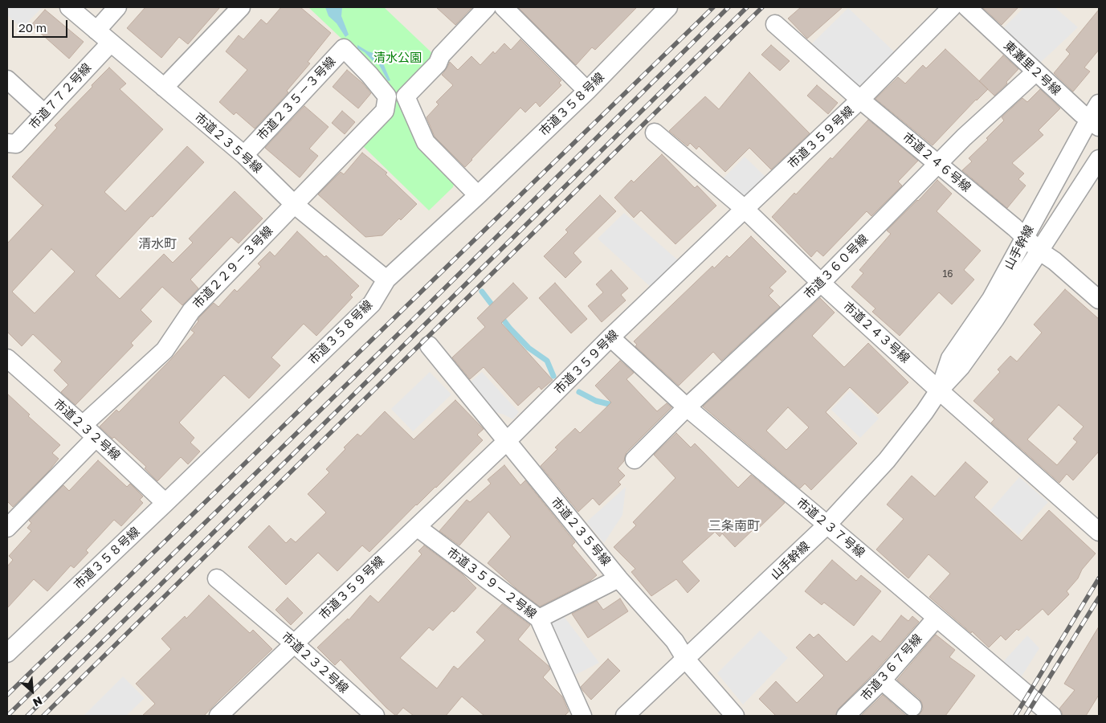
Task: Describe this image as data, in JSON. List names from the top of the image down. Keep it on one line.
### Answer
{"streets":{"street":["東灘里２号線","市道７７２号線","市道２３５－３号線","市道３５８号線","市道３５９号線","市道２３５号線","市道２４６号線","山手幹線","市道３６０号線","市道２２９－３号線","市道２４３号線","市道２３２号線","市道２３７号線","市道３５９－２号線","市道３６７号線"]},"crossings":[["東灘里２号線","山手幹線"],["東灘里２号線","市道３６０号線"],["市道７７２号線","市道２３５号線"],["市道２３５－３号線","市道２３５号線"],["市道２３５－３号線","市道２２９－３号線"],["市道３５８号線","市道２３５号線"],["市道３５８号線","市道２３２号線"],["市道３５９号線","市道２３５号線"],["市道３５９号線","市道２４６号線"],["市道３５９号線","市道２４３号線"],["市道３５９号線","市道２３２号線"],["市道３５９号線","市道２３７号線"],["市道３５９号線","市道３５９－２号線"],["市道２３５号線","山手幹線"],["市道２３５号線","市道２２９－３号線"],["市道２４６号線","山手幹線"],["市道２４６号線","市道３６０号線"],["山手幹線","市道２４３号線"],["山手幹線","市道２３７号線"],["市道３６０号線","市道２４３号線"],["市道３６０号線","市道２３７号線"],["市道２２９－３号線","市道２３２号線"],["市道２３７号線","市道３６７号線"]],"districts":["清水町","三条南町"],"parks":["清水公園"],"house_numbers":["16"],"scale_bar":"20 m","north":"bottom right"}
